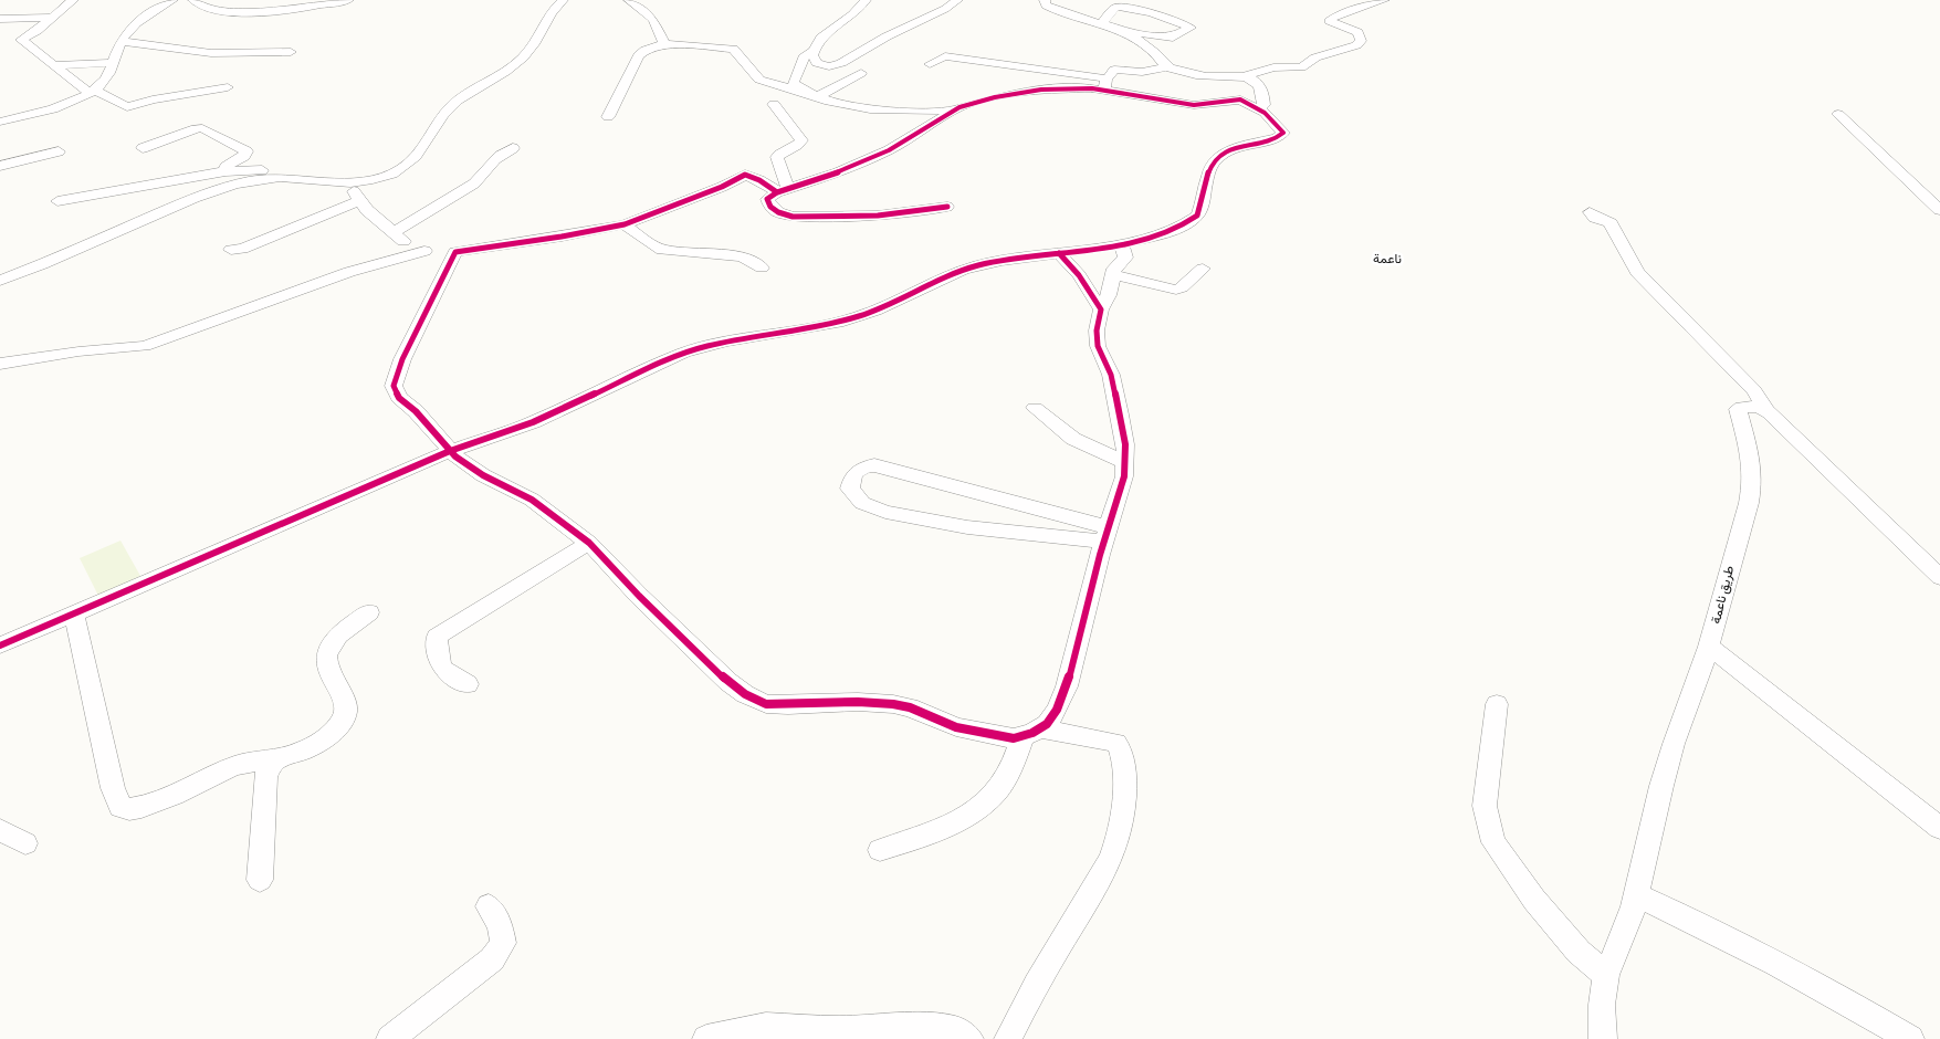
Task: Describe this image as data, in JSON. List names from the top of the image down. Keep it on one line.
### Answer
{"streets":{"street":["طريق ناعمة"]},"districts":["ناعمة"]}
